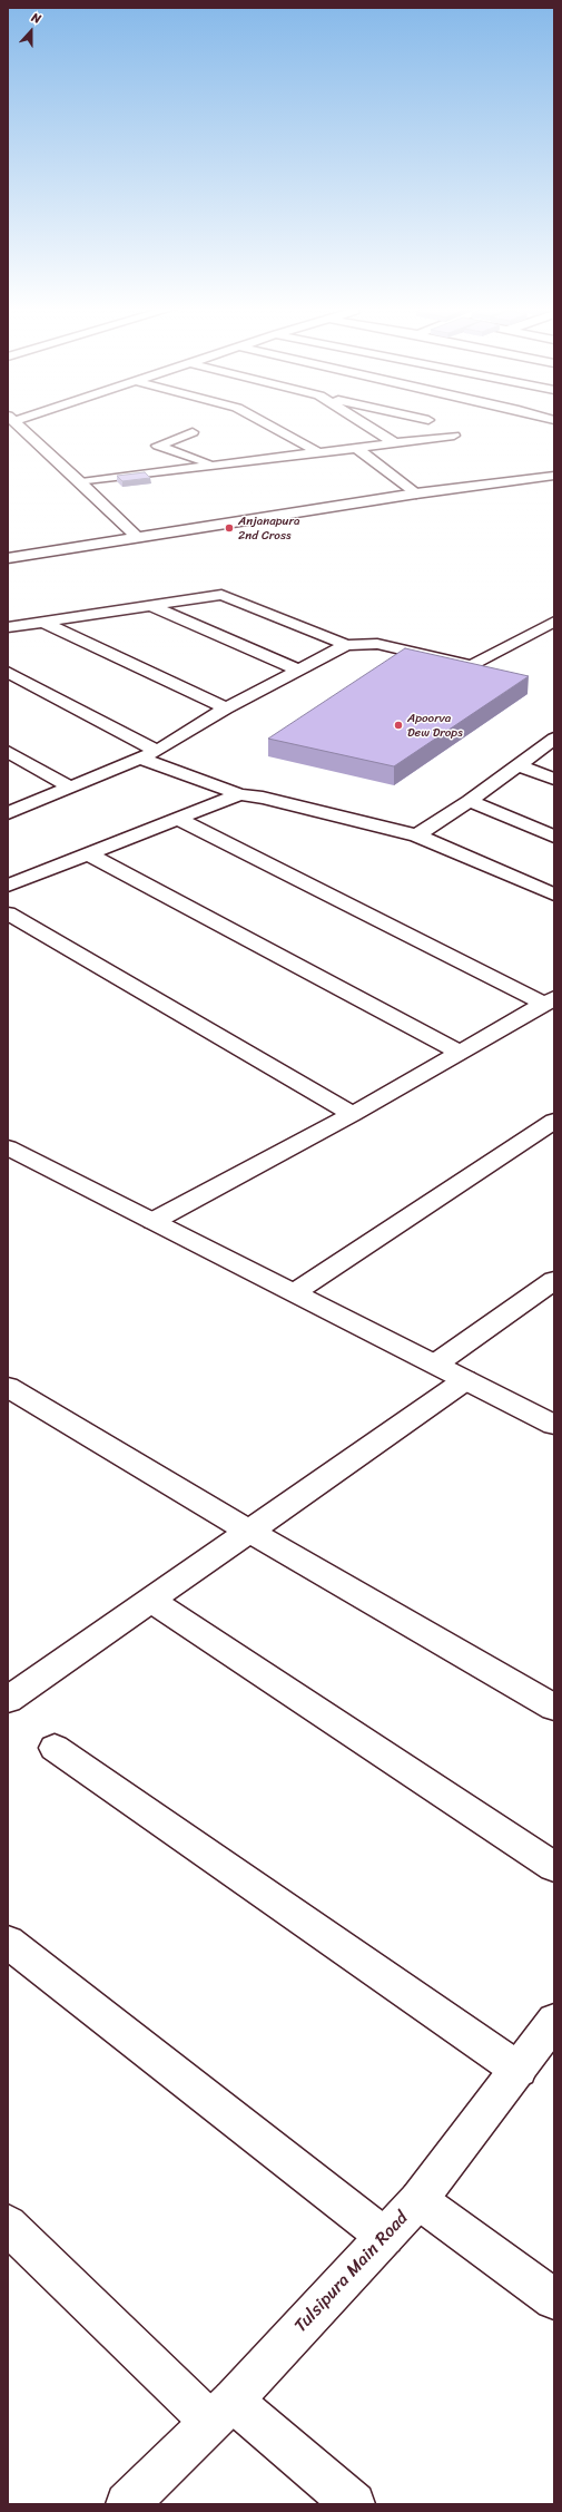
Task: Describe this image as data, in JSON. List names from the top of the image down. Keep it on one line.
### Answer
{"streets":{"street":["Tulsipura Main Road"]},"places":["Anjanapura 2nd Cross","Apoorva Dew Drops"],"north":"top"}
